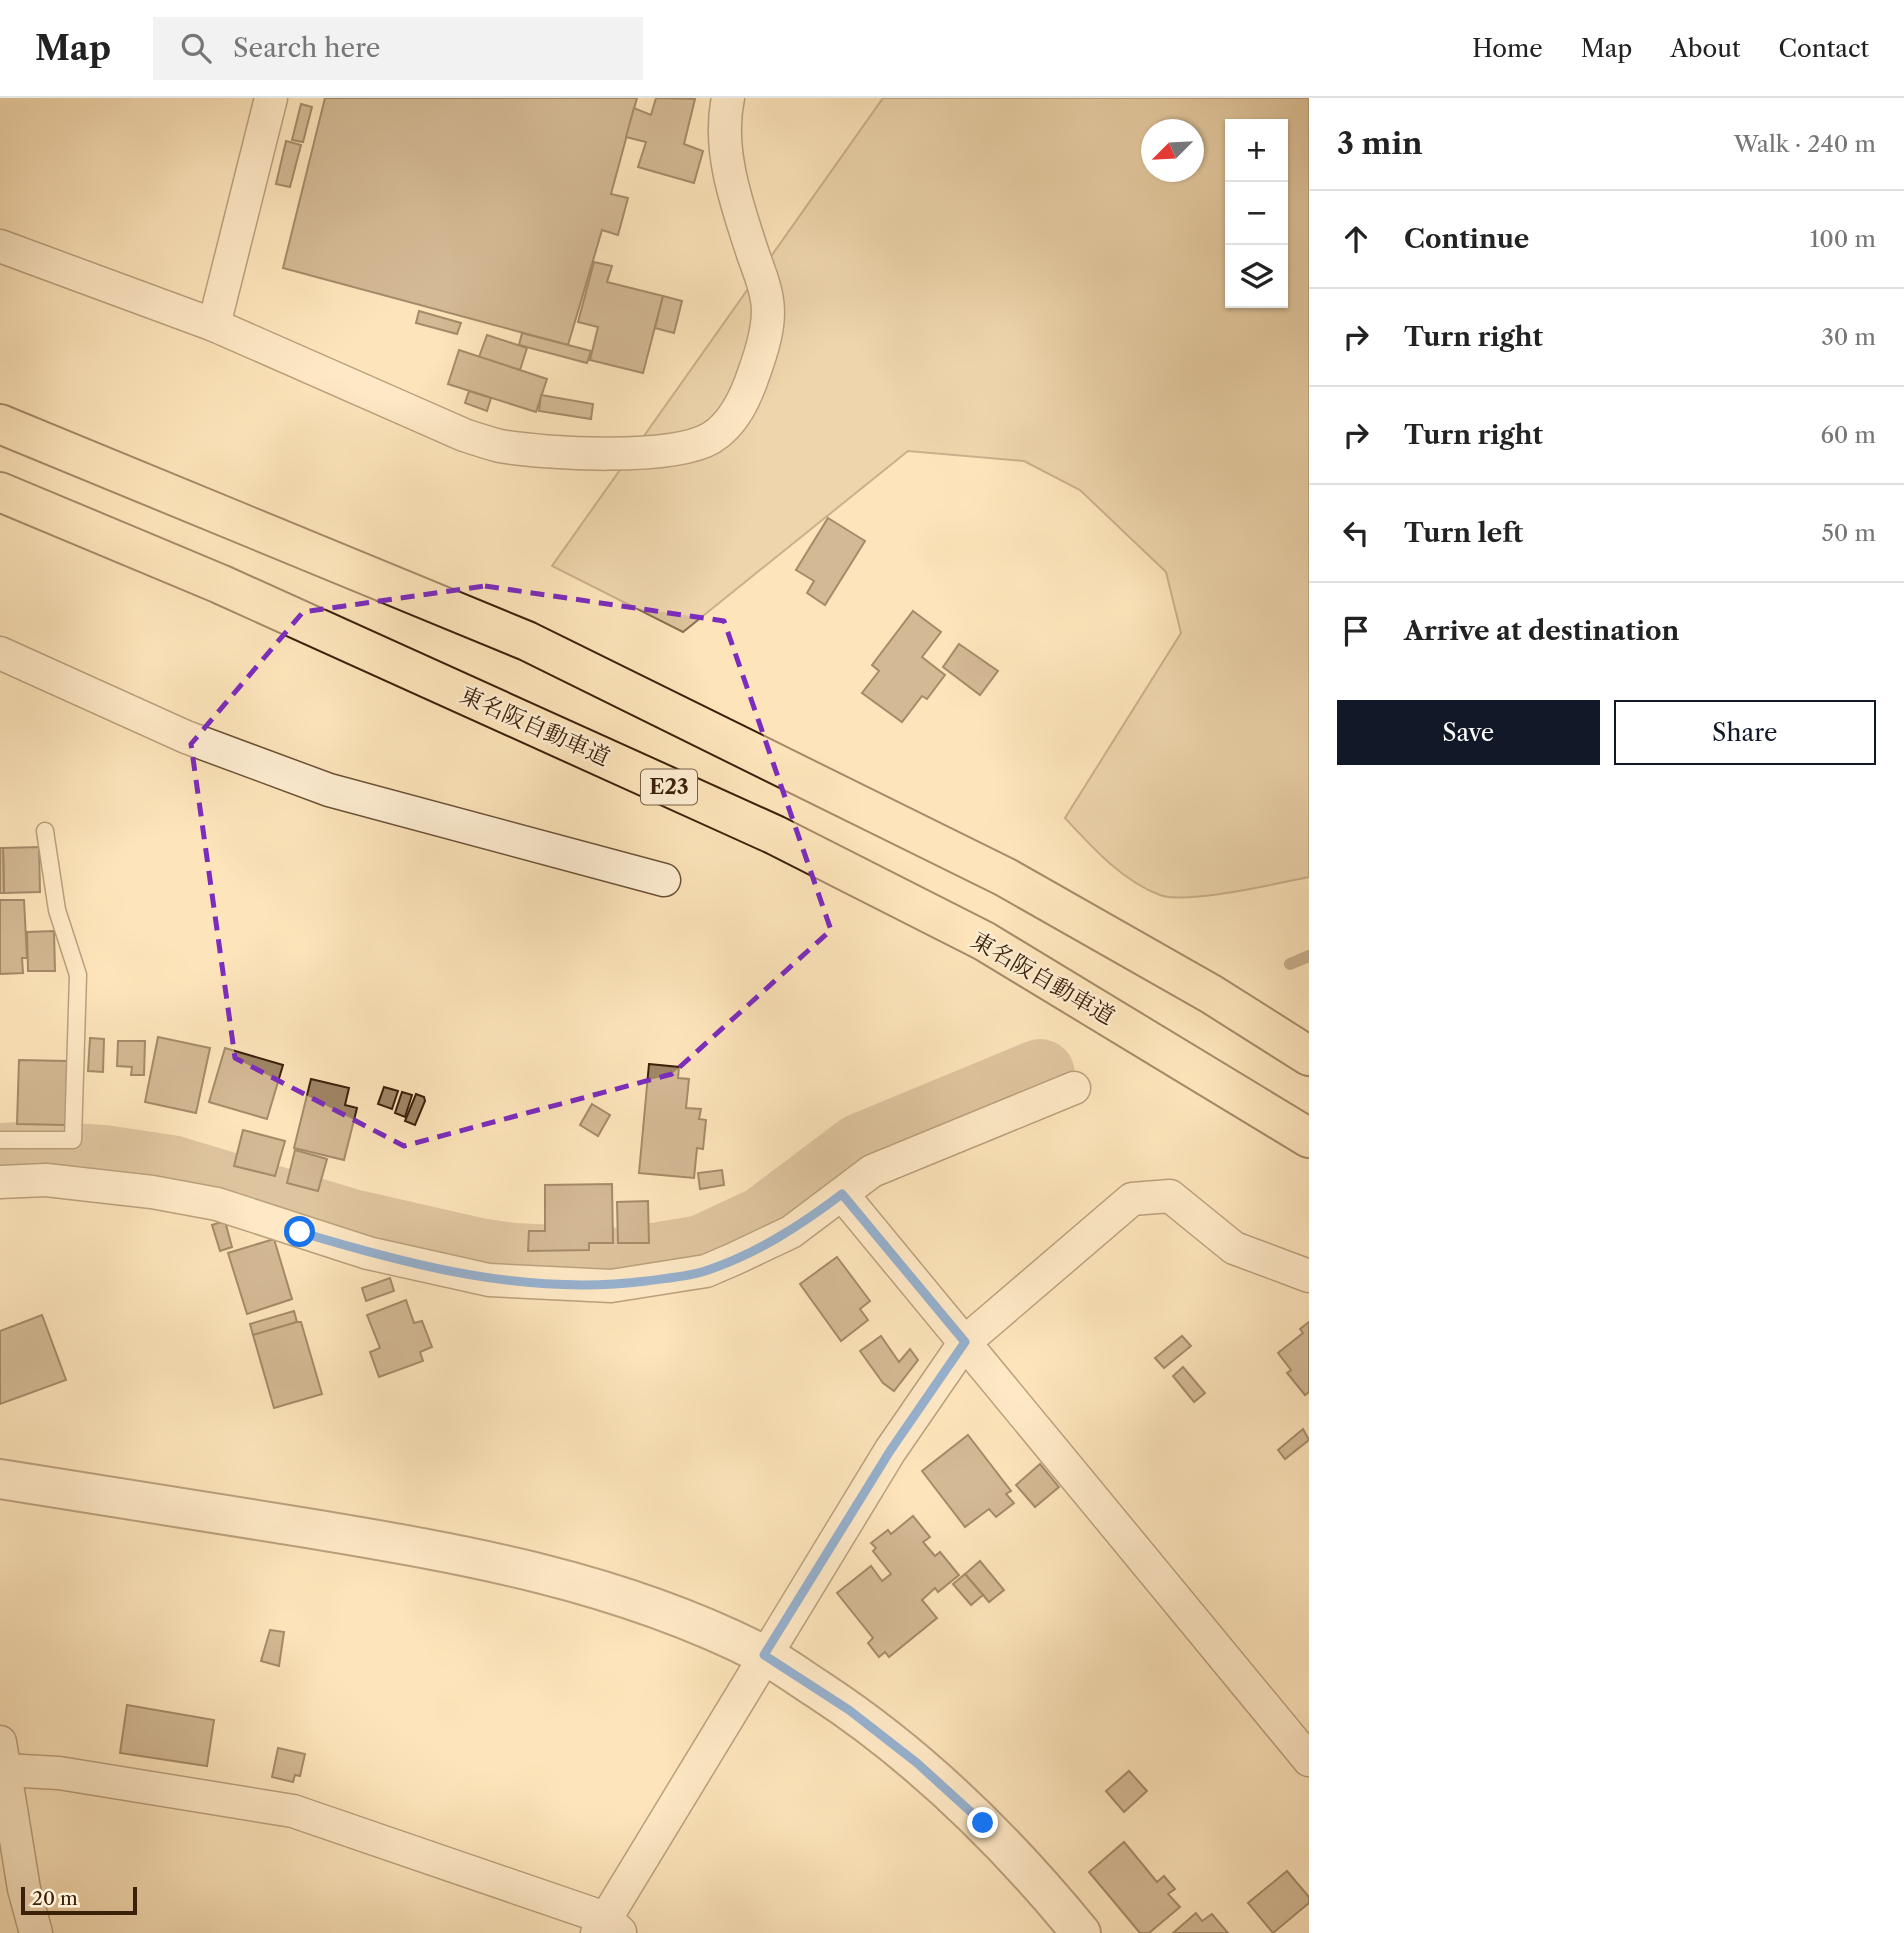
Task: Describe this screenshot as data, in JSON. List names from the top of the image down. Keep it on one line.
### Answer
{"streets":{"highway":["東名阪自動車道","E23"]},"scale_bar":"20 m","north":"bottom left","page":{"header":"Map","search":"Search here","nav":["Home","Map","About","Contact"],"heading":["3 min","Walk · 240 m"],"map_buttons":["+","−"],"list":[["Continue","100 m"],["Turn right","30 m"],["Turn right","60 m"],["Turn left","50 m"],"Arrive at destination"],"buttons":["Save","Share"],"scale":"20 m"}}
